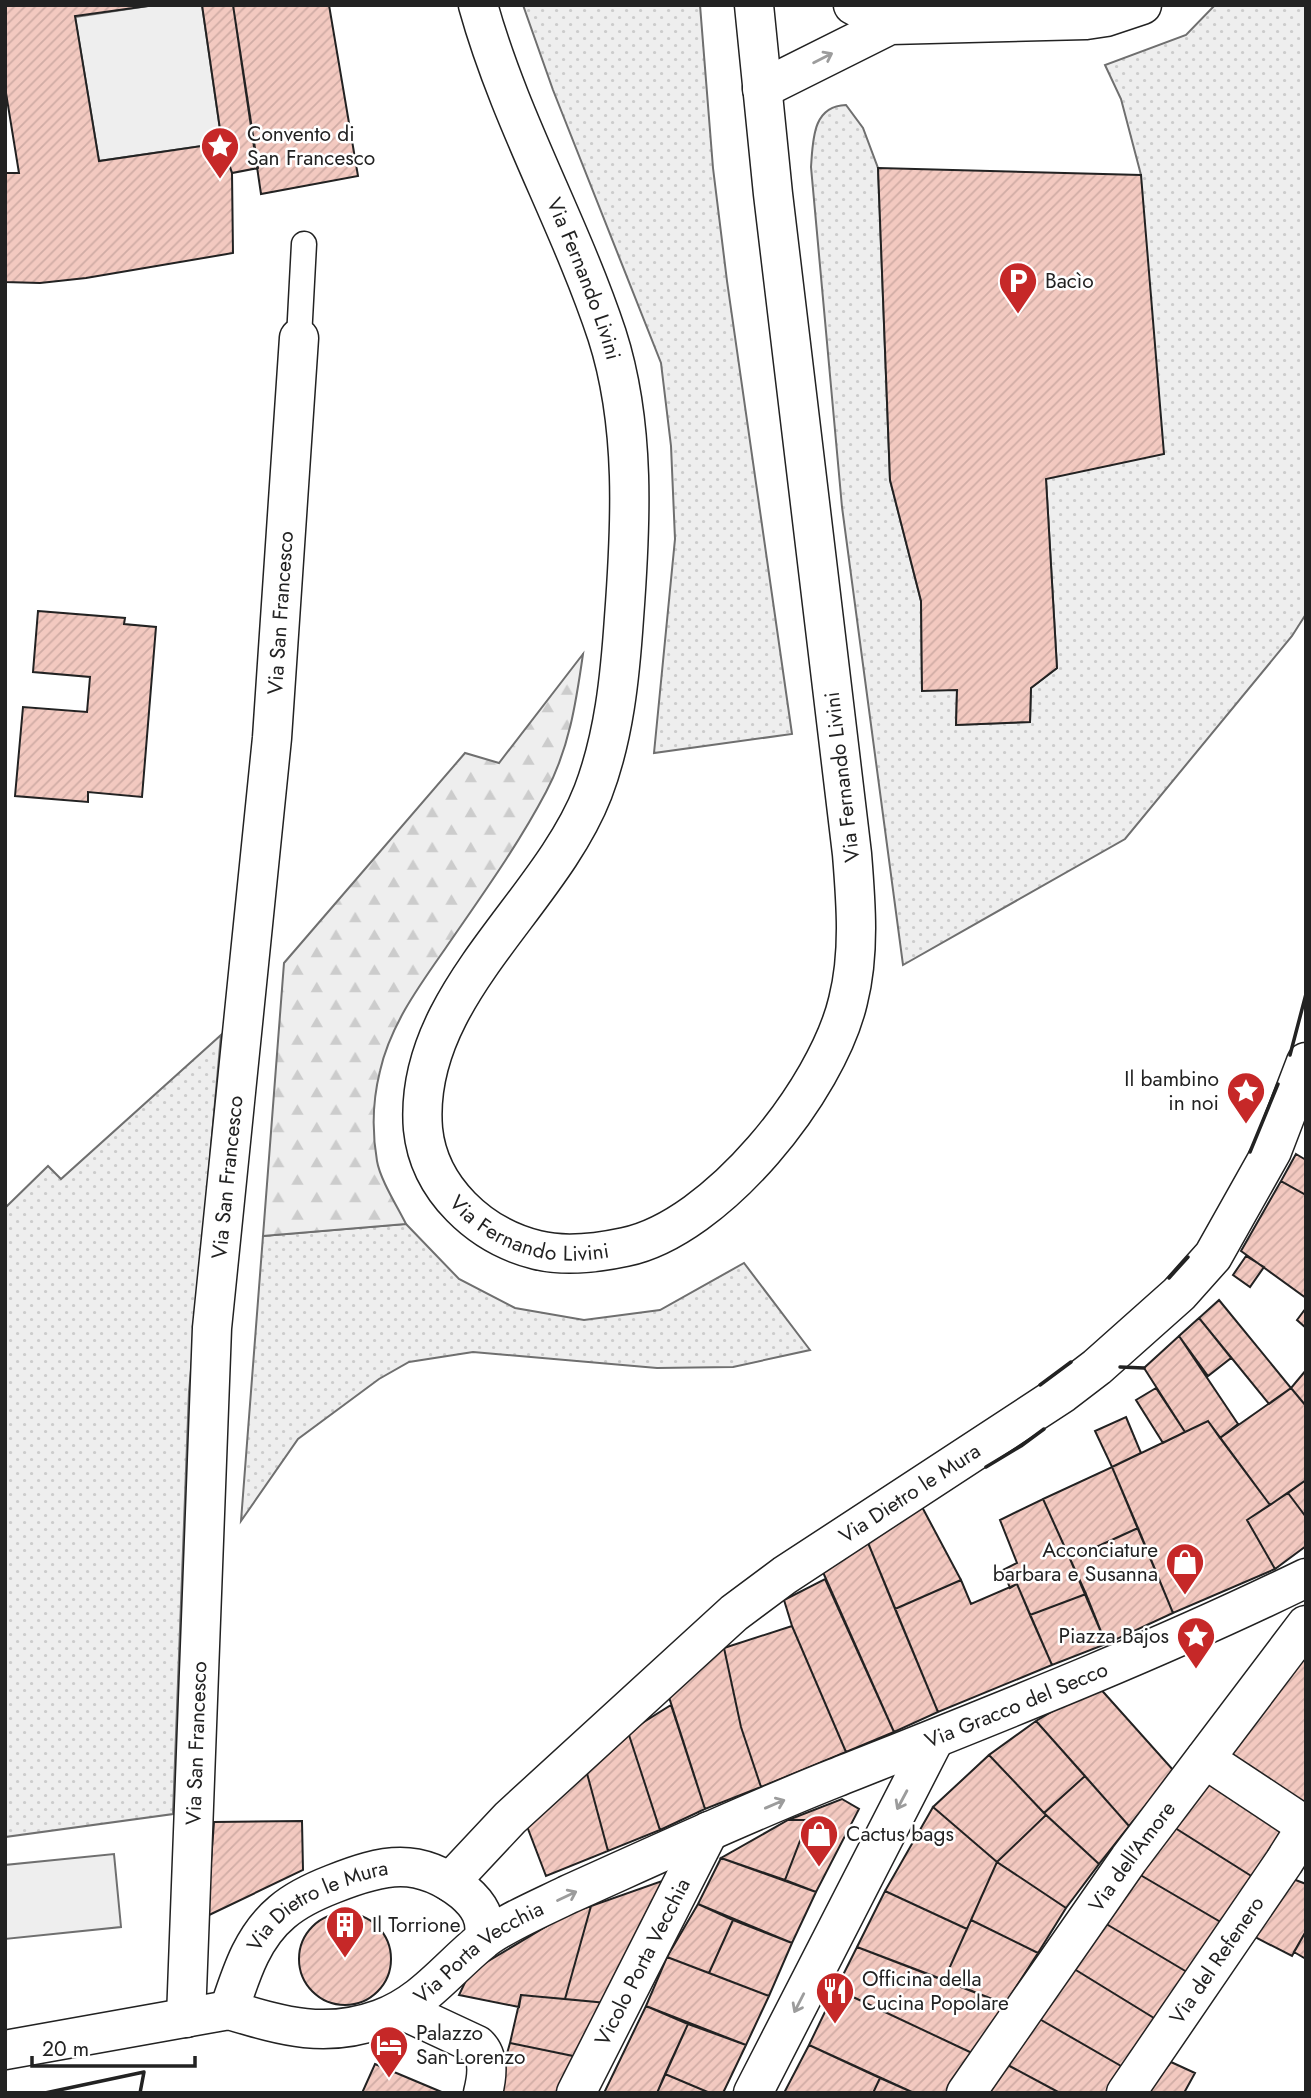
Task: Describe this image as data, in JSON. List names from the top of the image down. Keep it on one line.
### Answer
{"streets":{"street":["Via Fernando Livini","Via San Francesco","Via Dietro le Mura","Via Gracco del Secco","Via dell'Amore","Via Porta Vecchia","Via del Refenero","Vicolo Porta Vecchia"]},"crossings":[["Via San Francesco","Via Porta Vecchia"],["Via Dietro le Mura","Via Porta Vecchia"],["Via Gracco del Secco","Via Porta Vecchia"],["Via dell'Amore","Via del Refenero"],["Via Porta Vecchia","Vicolo Porta Vecchia"]],"one_way":["Via Gracco del Secco","Via Porta Vecchia"],"places":{"place":["Convento di San Francesco","Il bambino in noi","Piazza Bajos"],"parking":["Bacìo"],"shop":["Acconciature barbara e Susanna","Cactus bags"],"building":["Il Torrione"],"restaurant":["Officina della Cucina Popolare"],"hotel":["Palazzo San Lorenzo"]},"scale_bar":"20 m"}
